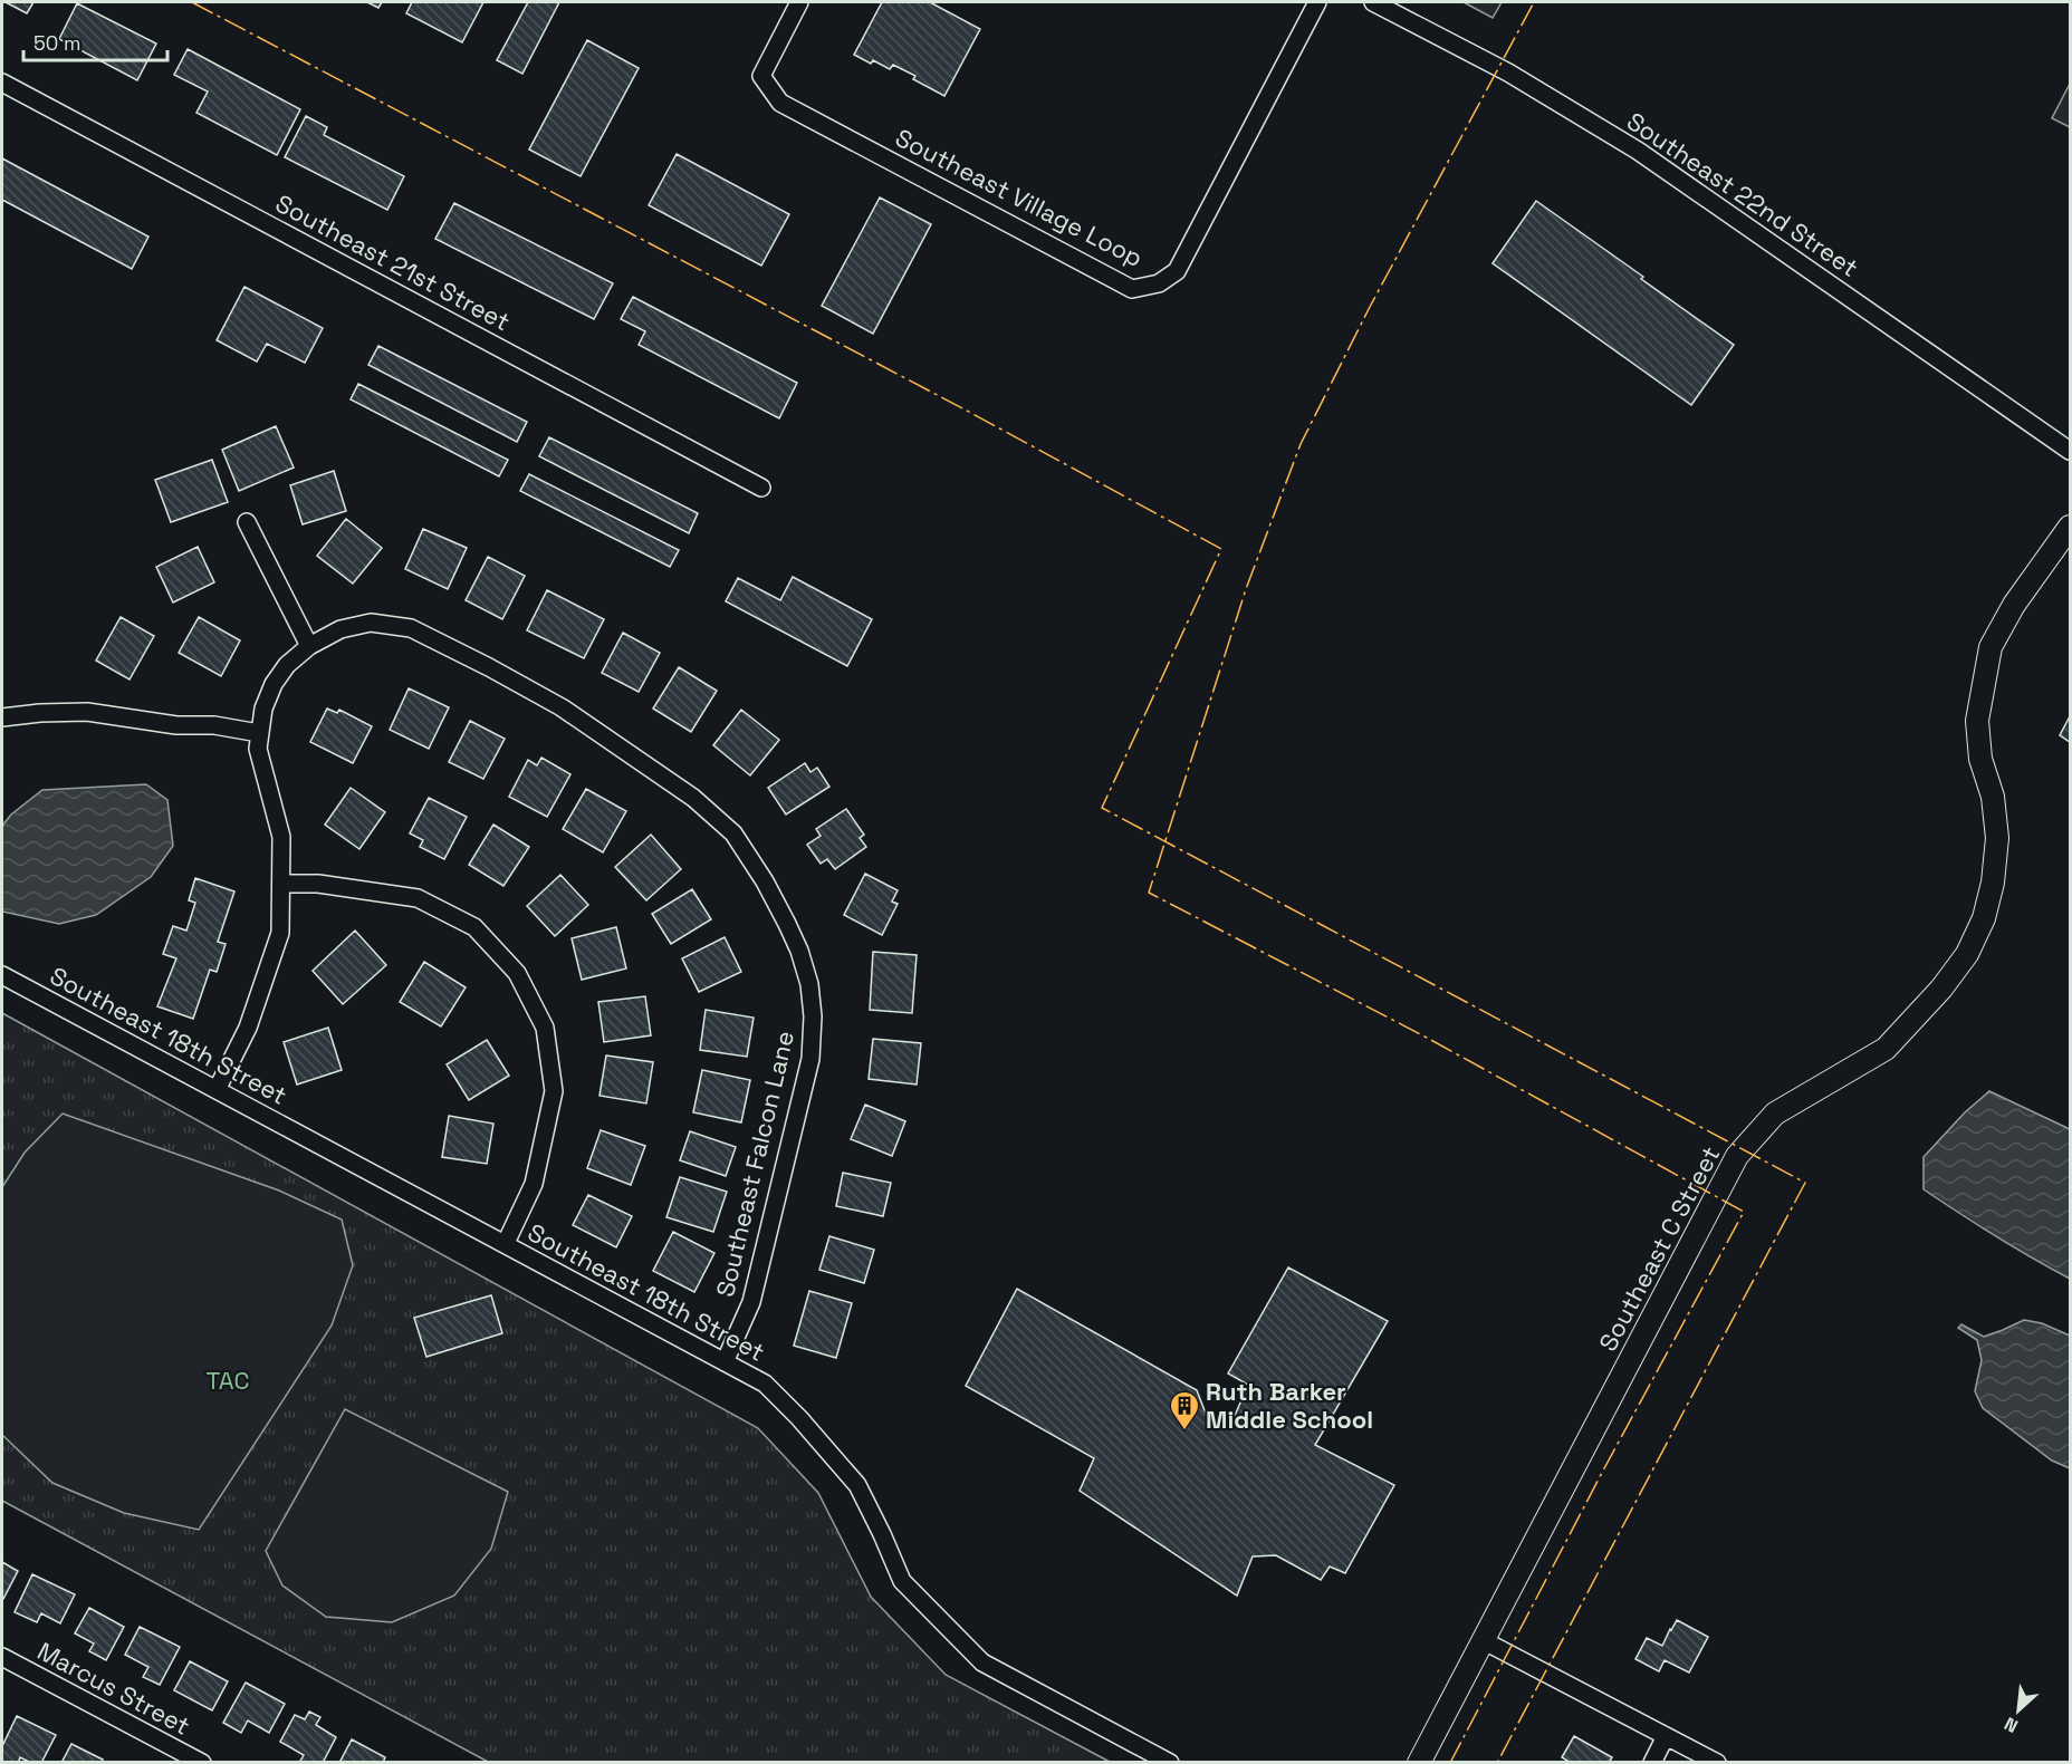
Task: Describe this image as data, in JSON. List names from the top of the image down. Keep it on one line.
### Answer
{"streets":{"street":["Southeast 22nd Street","Southeast Village Loop","Southeast 21st Street","Southeast 18th Street","Southeast Falcon Lane","Southeast C Street","Marcus Street"]},"crossings":[["Southeast 18th Street","Southeast Falcon Lane"]],"parks":["TAC"],"places":{"building":["Ruth Barker Middle School"]},"scale_bar":"50 m","north":"bottom left"}
